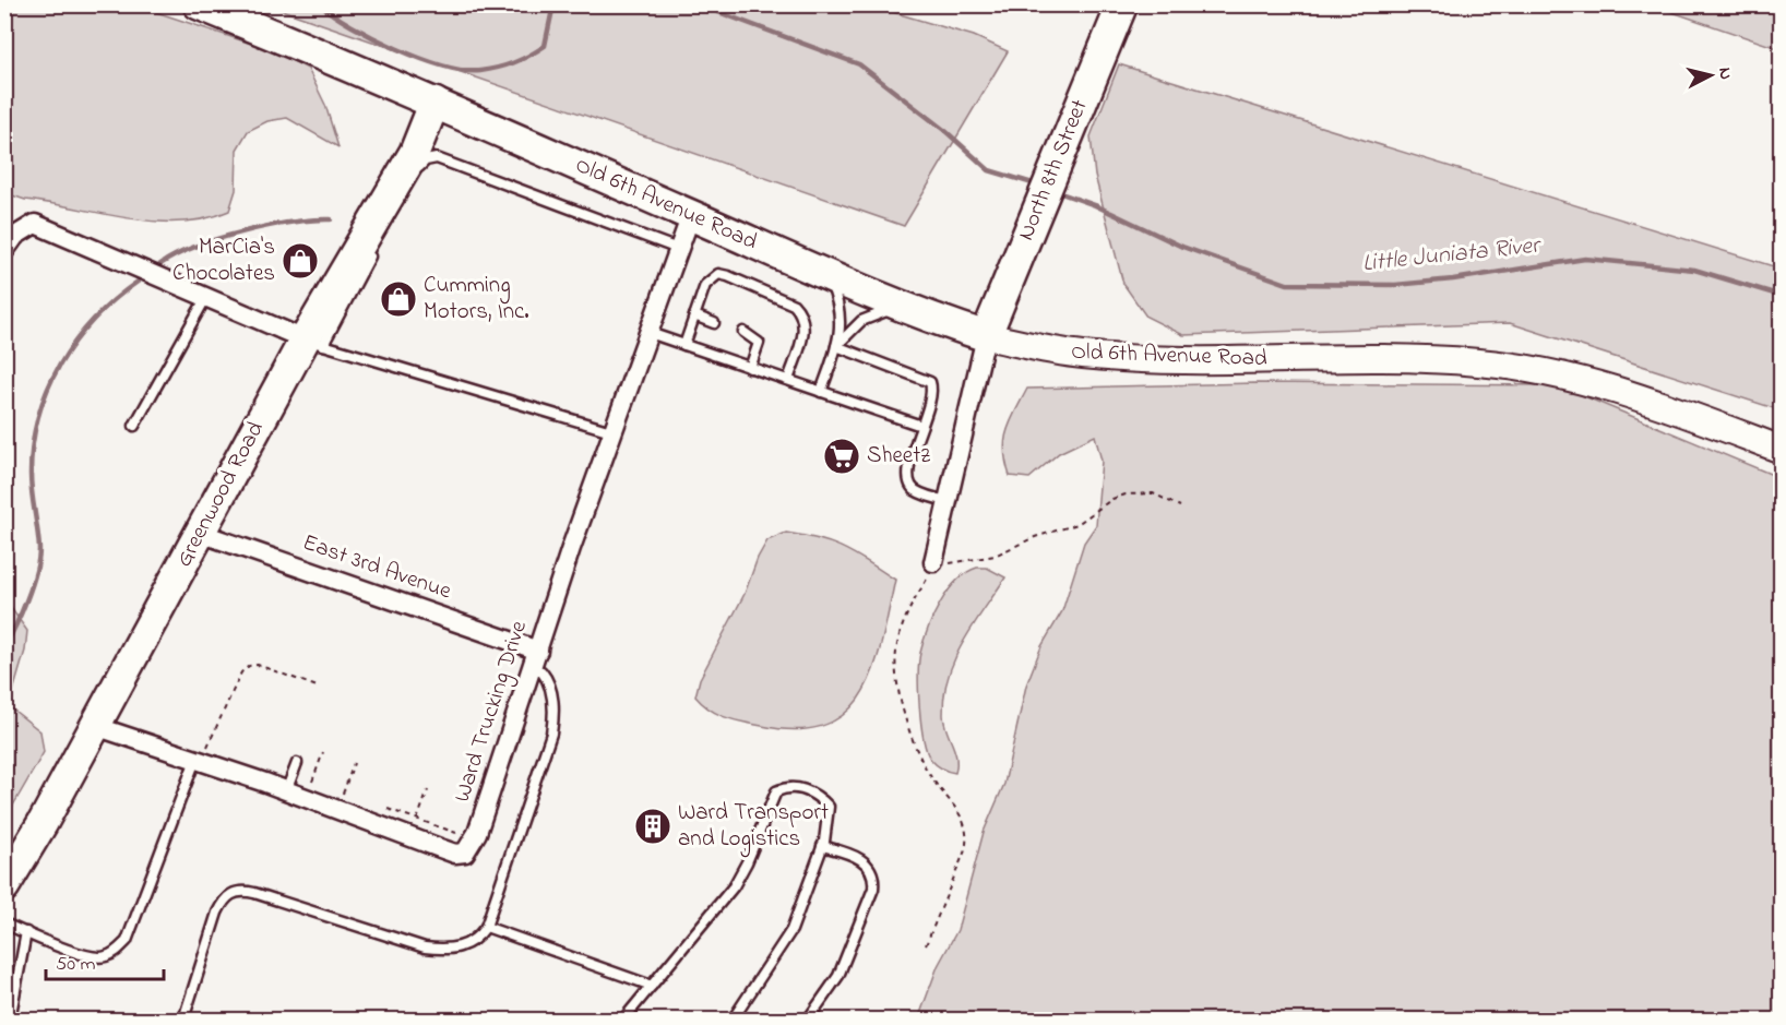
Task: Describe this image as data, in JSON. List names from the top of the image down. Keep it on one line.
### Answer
{"streets":{"main road":["North 8th Street","Old 6th Avenue Road","Greenwood Road"],"street":["East 3rd Avenue","Ward Trucking Drive"]},"crossings":[["North 8th Street","Old 6th Avenue Road"],["Old 6th Avenue Road","Greenwood Road"],["Old 6th Avenue Road","Ward Trucking Drive"],["Greenwood Road","East 3rd Avenue"],["Greenwood Road","Ward Trucking Drive"],["East 3rd Avenue","Ward Trucking Drive"]],"water":["Little Juniata River"],"places":{"shop":["MarCia's Chocolates","Cumming Motors, Inc."],"supermarket":["Sheetz"],"building":["Ward Transport and Logistics"]},"scale_bar":"50 m","north":"right"}
